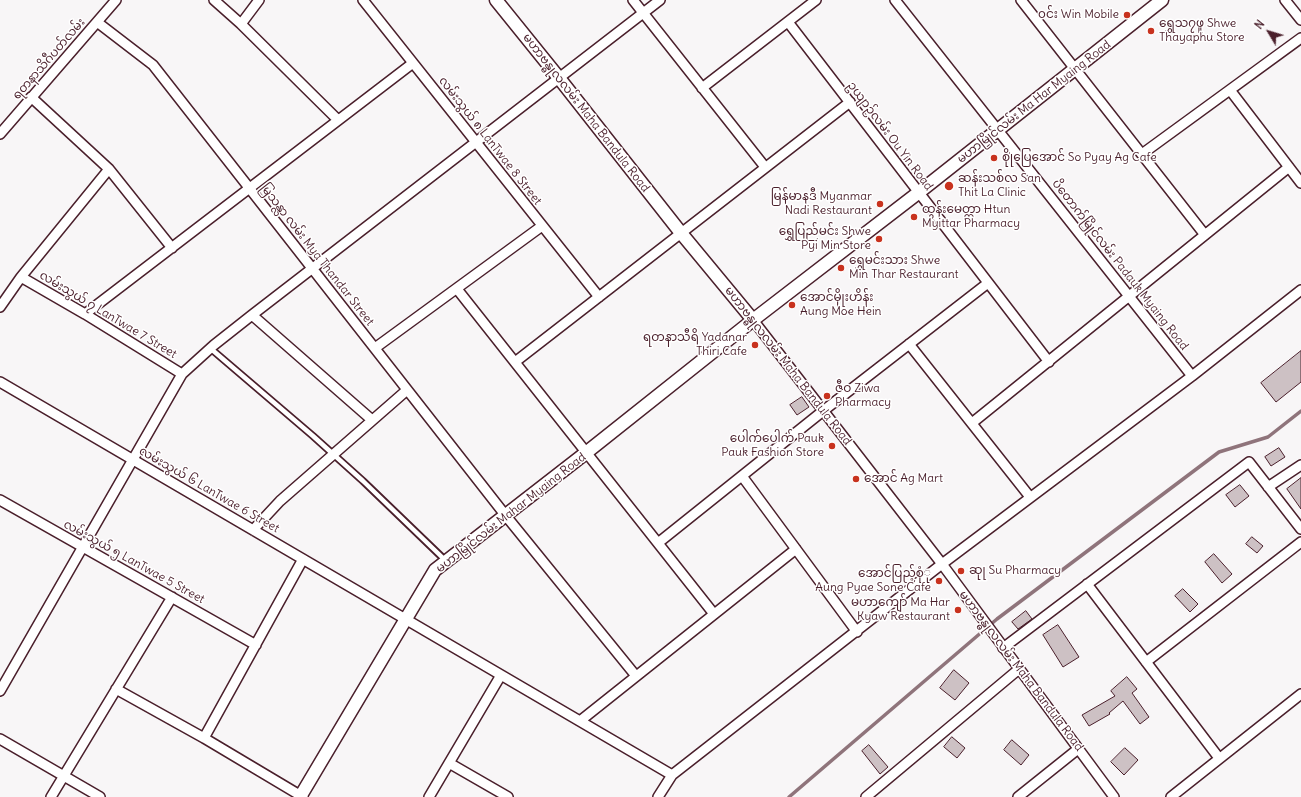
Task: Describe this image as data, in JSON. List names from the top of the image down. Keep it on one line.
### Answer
{"streets":{"street":["ရတနာသိဂီပတ်လမ်း","မဟာမြိုင်လမ်း Ma Har Myaing Road","မဟာဗန္ဓုလလမ်း Maha Bandula Road","ဥယျာဉ်လမ်း Ou Yin Road","လမ်းသွယ် ၈ LanTwae 8 Street","မြသန္လာ လမ်း Mya Thandar Street","ပိတောက်မြိုင်လမ်း Padauk Myaing Road","လမ်းသွယ် ၇ LanTwae 7 Street","လမ်းသွယ် ၆ LanTwae 6 Street","မဟာမြိုင်လမ်း Mahar Myaing Road","လမ်းသွယ် ၅ LanTwae 5 Street"]},"crossings":[["ရတနာသိဂီပတ်လမ်း","မြသန္လာ လမ်း Mya Thandar Street"],["မဟာမြိုင်လမ်း Ma Har Myaing Road","မဟာဗန္ဓုလလမ်း Maha Bandula Road"],["မဟာမြိုင်လမ်း Ma Har Myaing Road","ဥယျာဉ်လမ်း Ou Yin Road"],["မဟာမြိုင်လမ်း Ma Har Myaing Road","ပိတောက်မြိုင်လမ်း Padauk Myaing Road"],["မဟာမြိုင်လမ်း Ma Har Myaing Road","မဟာမြိုင်လမ်း Mahar Myaing Road"],["မဟာဗန္ဓုလလမ်း Maha Bandula Road","မဟာမြိုင်လမ်း Mahar Myaing Road"],["မြသန္လာ လမ်း Mya Thandar Street","မဟာမြိုင်လမ်း Mahar Myaing Road"],["လမ်းသွယ် ၆ LanTwae 6 Street","မဟာမြိုင်လမ်း Mahar Myaing Road"]],"places":["၀င်း Win Mobile","ရွှေသ၇ဖူ Shwe Thayaphu Store","စိုုပြေအောင် So Pyay Ag Cafe","ဆန်းသစ်လ San Thit La Clinic","မြန်မာနဒီ Myanmar Nadi Restaurant","ထွန်းမေတ္တာ Htun Myittar Pharmacy","ရွှေပြည်မင်း Shwe Pyi Min Store","ရွှေမင်းသား Shwe Min Thar Restaurant","အောင်မိုုးဟိန်း Aung Moe Hein","ရတနာသီရိ Yadanar Thiri Cafe","ဇီဝ Ziwa Pharmacy","ပေါက်ပေါက် Pauk Pauk Fashion Store","အောင် Ag Mart","ဆုု Su Pharmacy","အောင်ပြည့်စုံု Aung Pyae Sone Cafe","မဟာကျော် Ma Har Kyaw Restaurant"],"north":"top left"}
